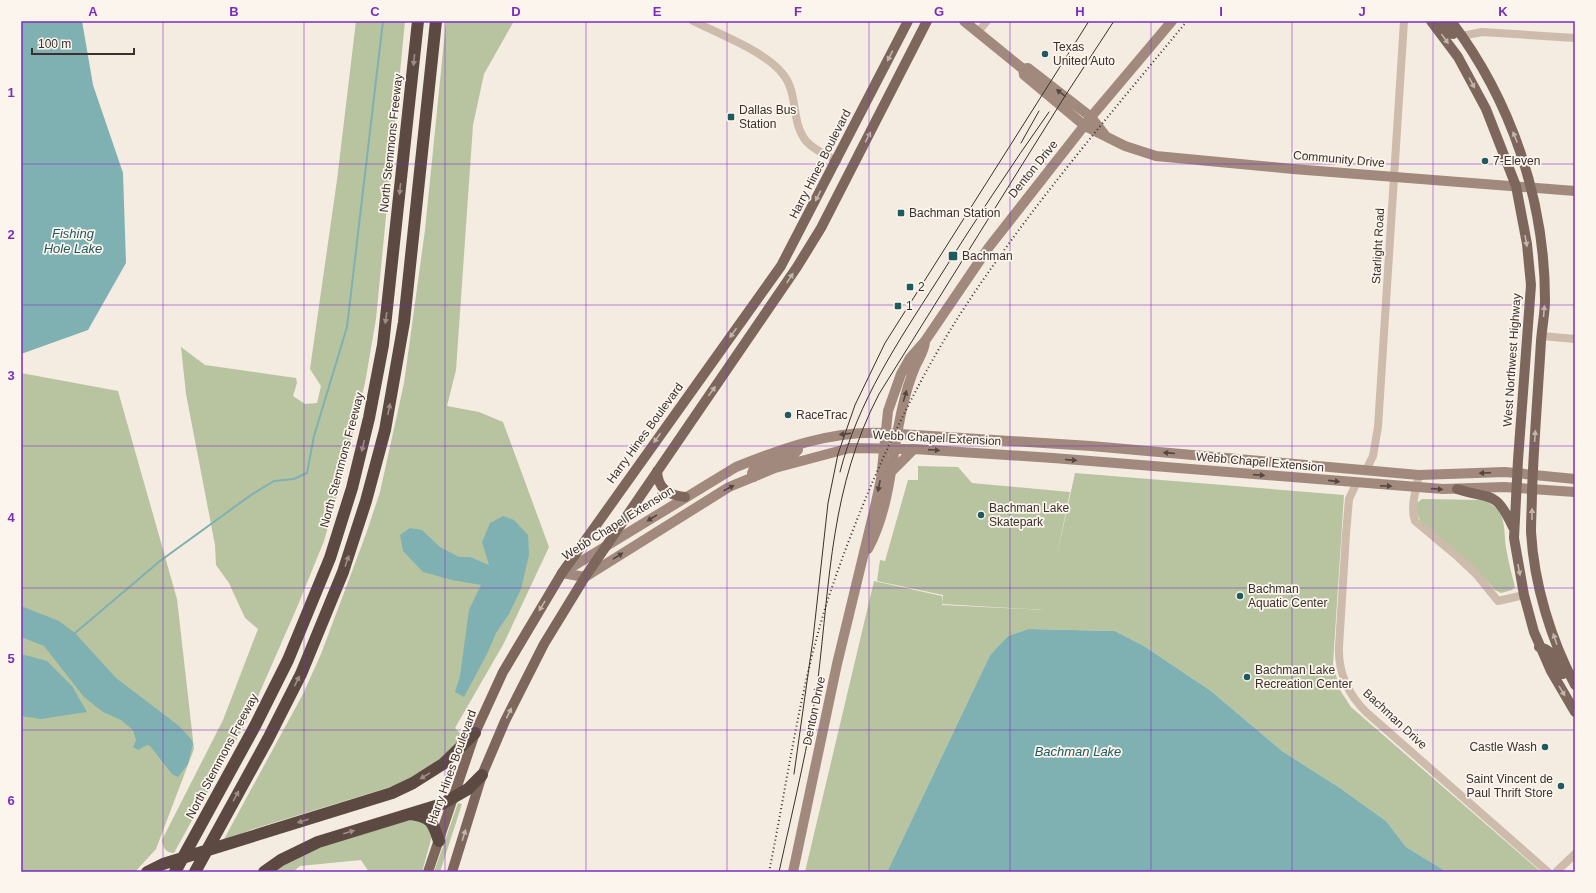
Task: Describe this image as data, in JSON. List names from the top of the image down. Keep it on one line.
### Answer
{"streets":{"highway":["North Stemmons Freeway"],"main road":["Community Drive","Harry Hines Boulevard","Denton Drive","West Northwest Highway","Webb Chapel Extension"],"street":["Starlight Road","Bachman Drive"]},"crossings":[["Community Drive","Denton Drive"],["Community Drive","Starlight Road"],["Community Drive","West Northwest Highway"],["Harry Hines Boulevard","Webb Chapel Extension"],["Denton Drive","Webb Chapel Extension"],["Starlight Road","Webb Chapel Extension"],["West Northwest Highway","Webb Chapel Extension"],["Webb Chapel Extension","Bachman Drive"]],"water":["Fishing Hole Lake","Bachman Lake"],"places":{"other":["Texas United Auto","7-Eleven","RaceTrac","Bachman Lake Skatepark","Bachman Aquatic Center","Bachman Lake Recreation Center","Castle Wash","Saint Vincent de Paul Thrift Store"],"transit":["Dallas Bus Station","Bachman Station","Bachman","2","1"]},"scale_bar":"100 m","grid":{"columns":["A","B","C","D","E","F","G","H","I","J","K"],"rows":["1","2","3","4","5","6"]}}
